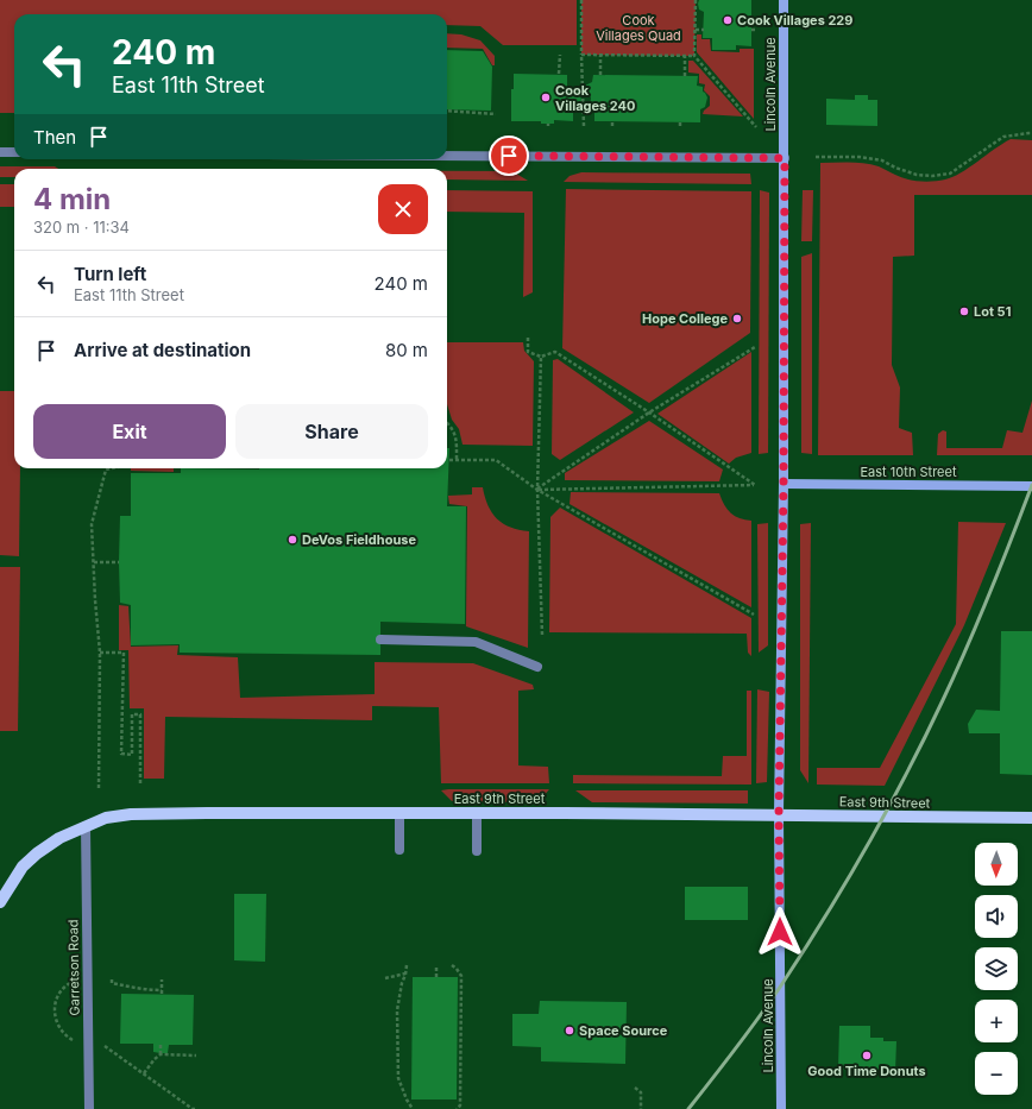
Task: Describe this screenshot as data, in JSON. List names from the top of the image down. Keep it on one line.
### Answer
{"streets":{"main road":["East 9th Street"],"street":["Lincoln Avenue","East 10th Street","Garretson Road"]},"crossings":[["Lincoln Avenue","East 10th Street"],["Lincoln Avenue","East 9th Street"],["East 9th Street","Garretson Road"]],"parks":["Cook Villages Quad"],"places":["Cook Villages 229","Cook Villages 240","Lot 51","Hope College","DeVos Fieldhouse","Space Source","Good Time Donuts"],"north":"bottom","page":{"turn":["240 m","East 11th Street"],"then":"Then","heading":["4 min","320 m · 11:34"],"list":[{"name":"Turn left","note":"East 11th Street","value":"240 m"},{"name":"Arrive at destination","value":"80 m"}],"buttons":["Exit","Share"],"map_buttons":["+","−"]}}
